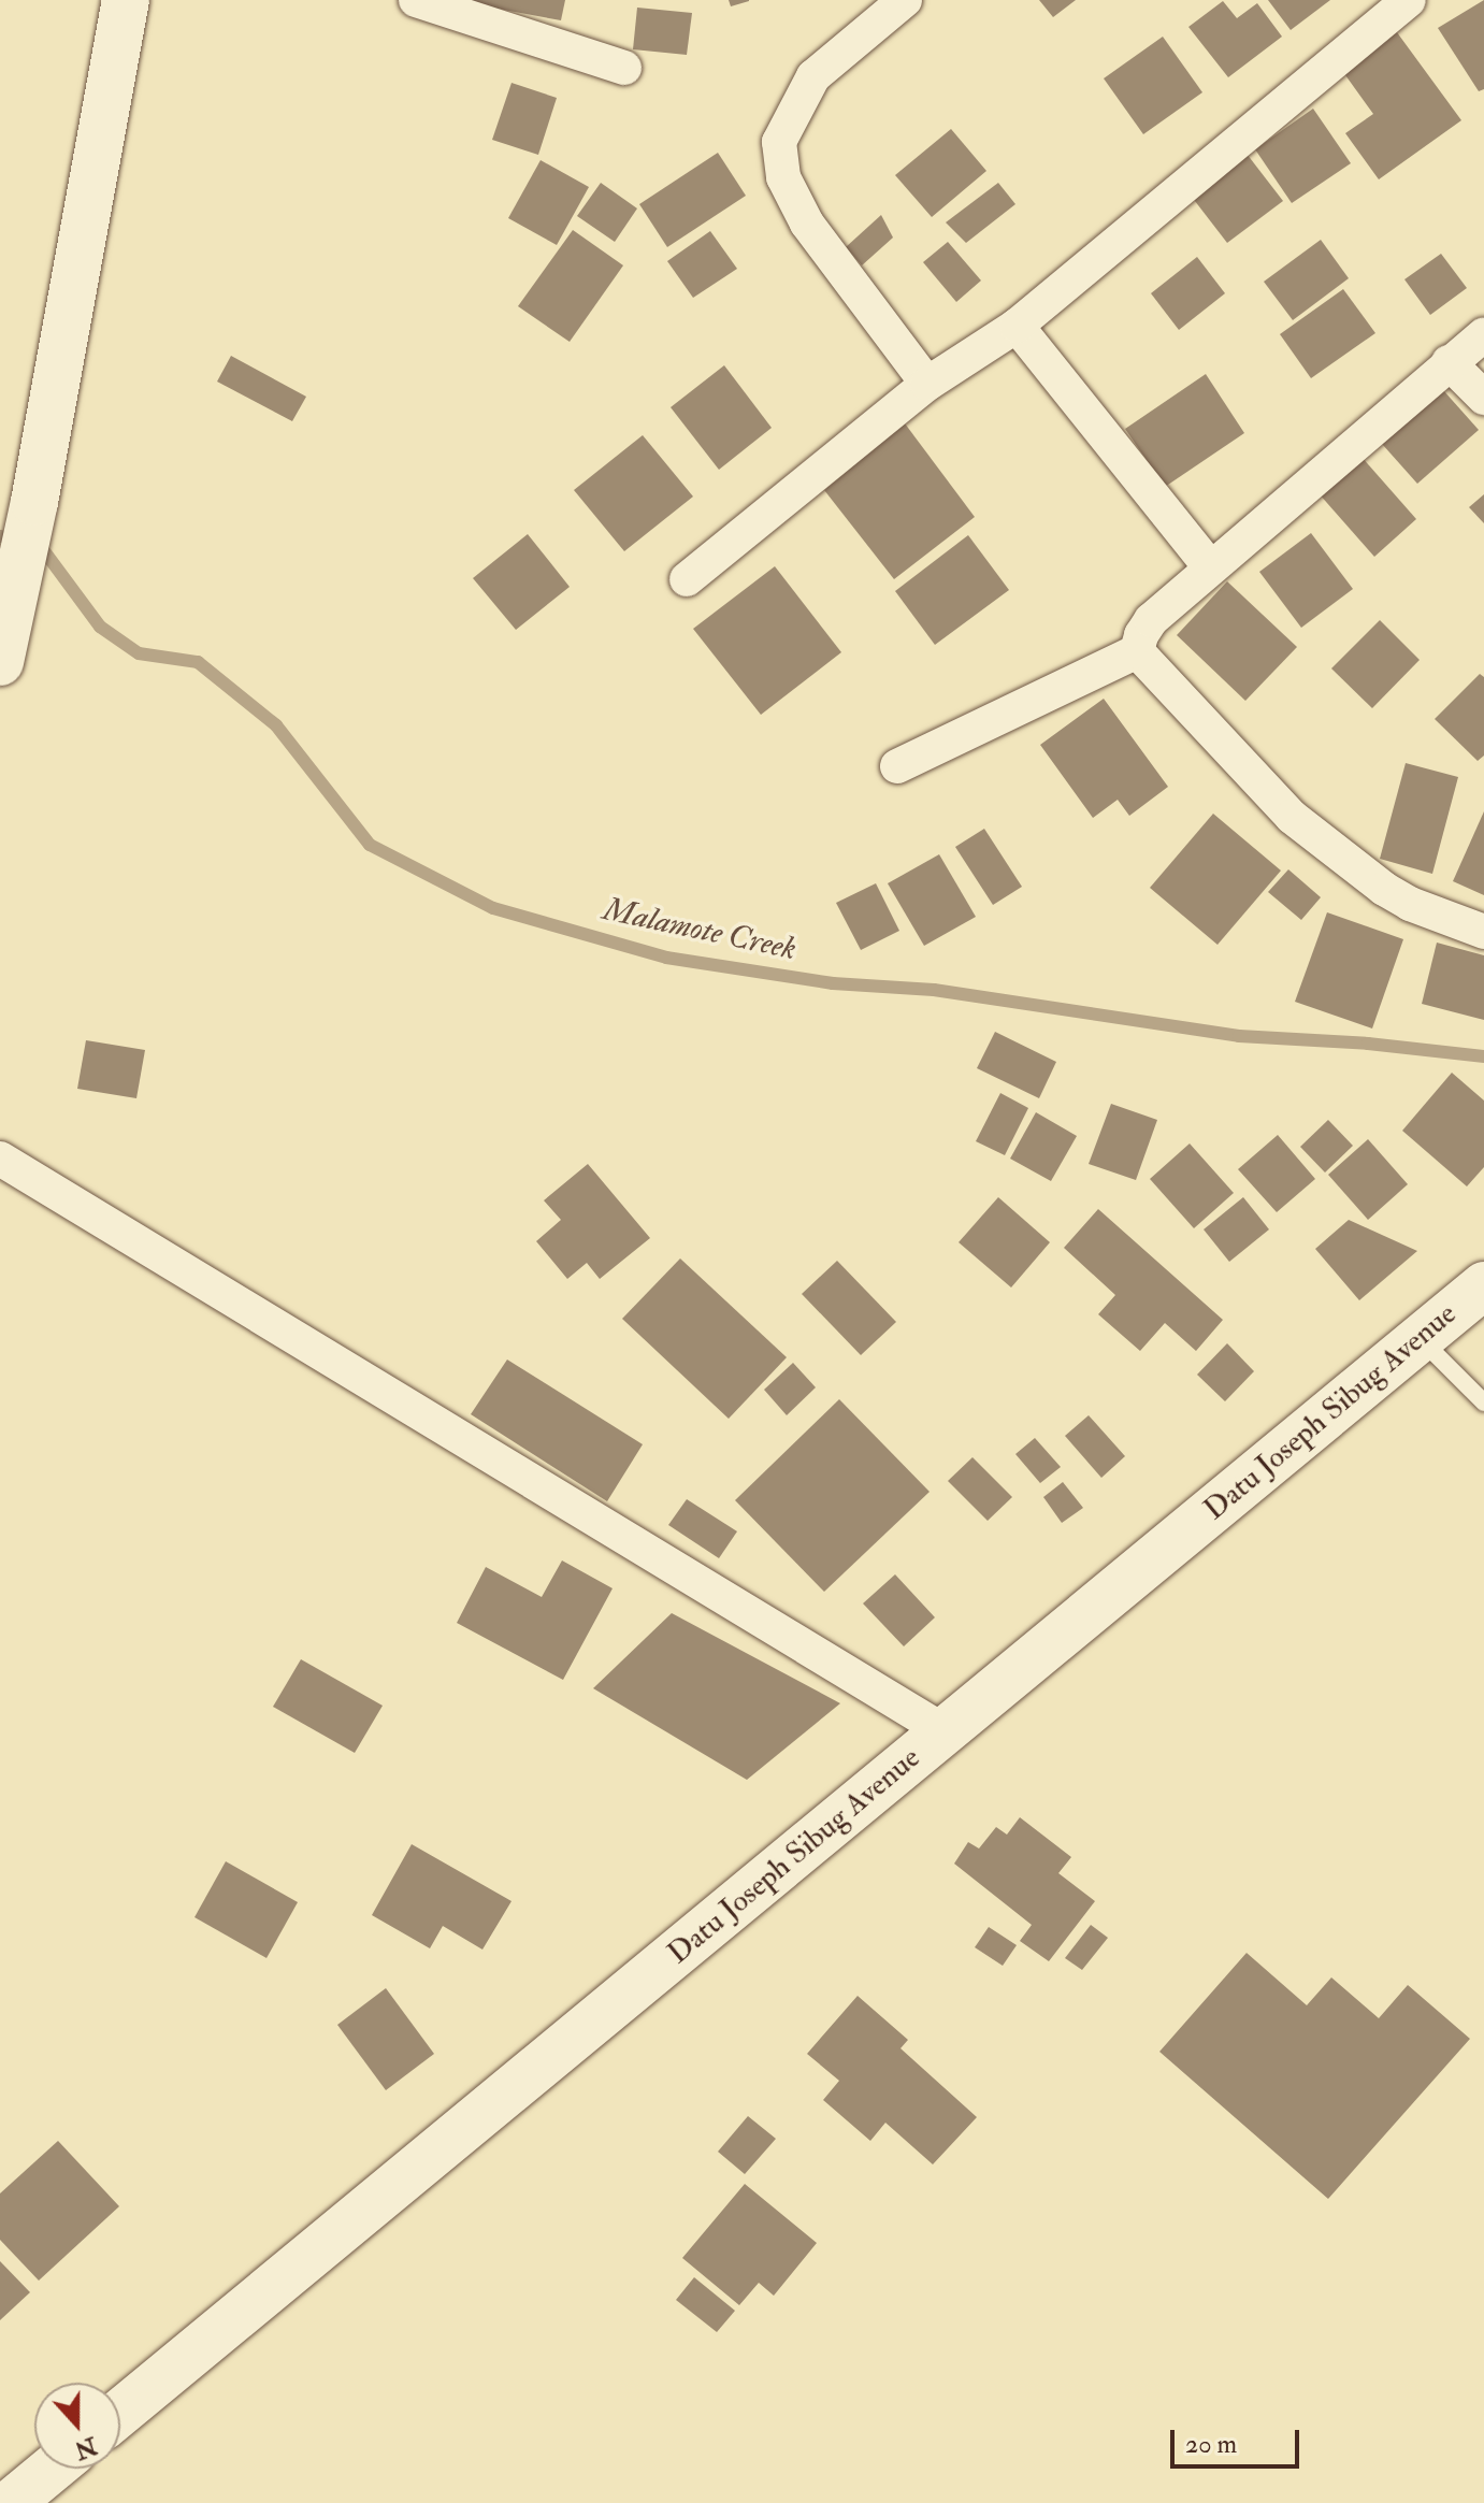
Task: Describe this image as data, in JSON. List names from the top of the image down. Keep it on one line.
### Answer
{"streets":{"main road":["Datu Joseph Sibug Avenue"]},"water":["Malamote Creek"],"scale_bar":"20 m","north":"bottom"}
